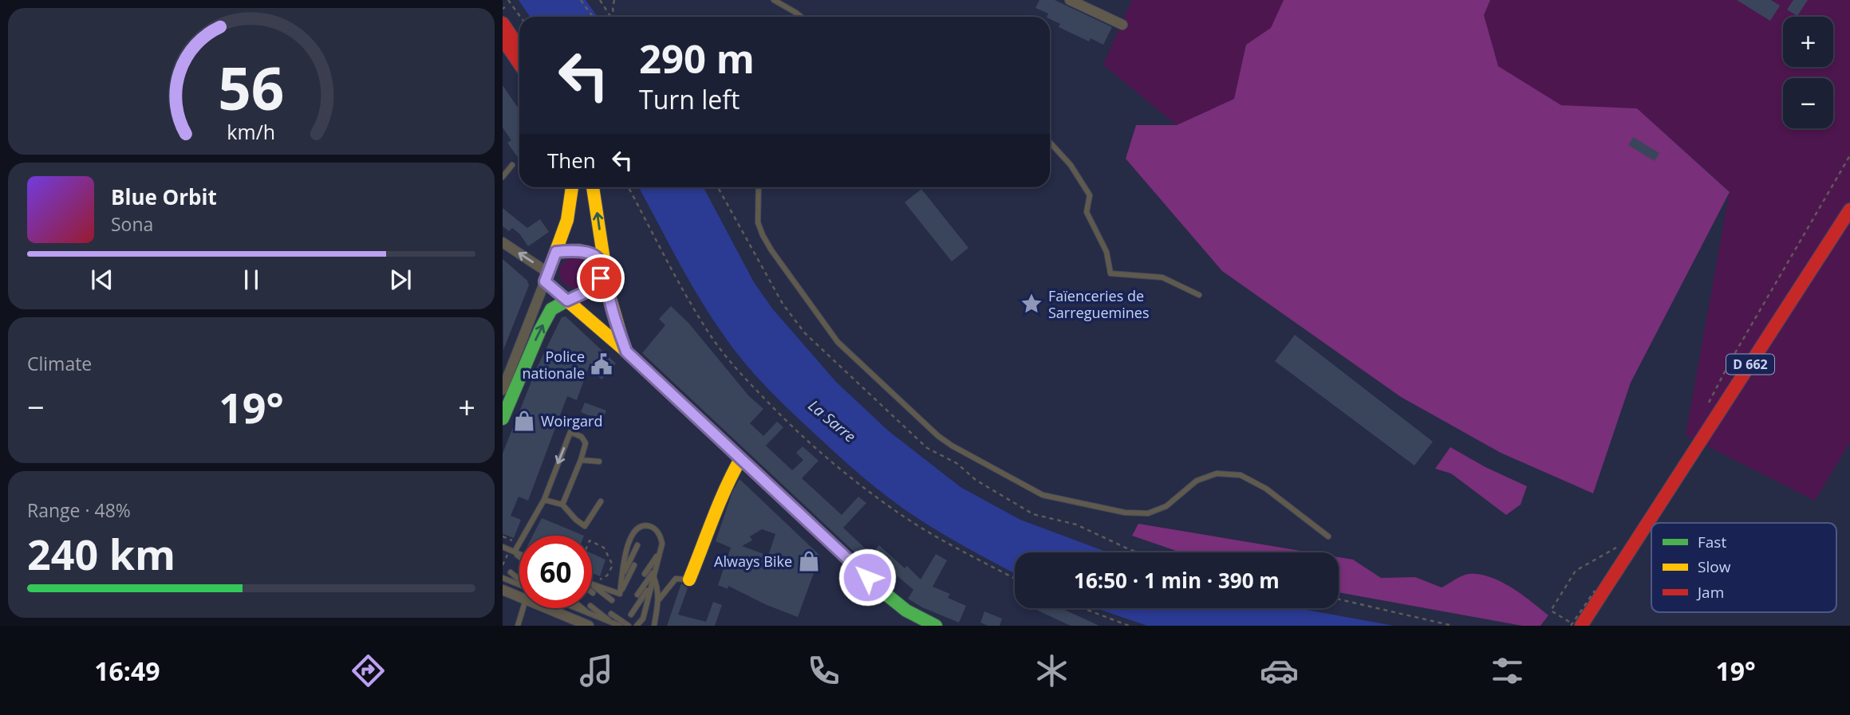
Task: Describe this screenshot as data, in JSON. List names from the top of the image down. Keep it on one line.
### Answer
{"streets":{"main road":["D 662"]},"water":["La Sarre"],"places":{"place":["Faïenceries de Sarreguemines"],"public building":["Police nationale"],"shop":["Woirgard","Always Bike"]},"legend":["Fast","Slow","Jam"],"page":{"map_buttons":["+","−"],"turn":["290 m","Turn left"],"then":"Then","song":["Blue Orbit","Sona"],"tile":["Climate",["Range · 48%","240 km"]],"heat":["−","19°","+"],"limit":"60","trip":"16:50 · 1 min · 390 m","tabs":["16:49","19°"],"gauge":["56","km/h"]}}
